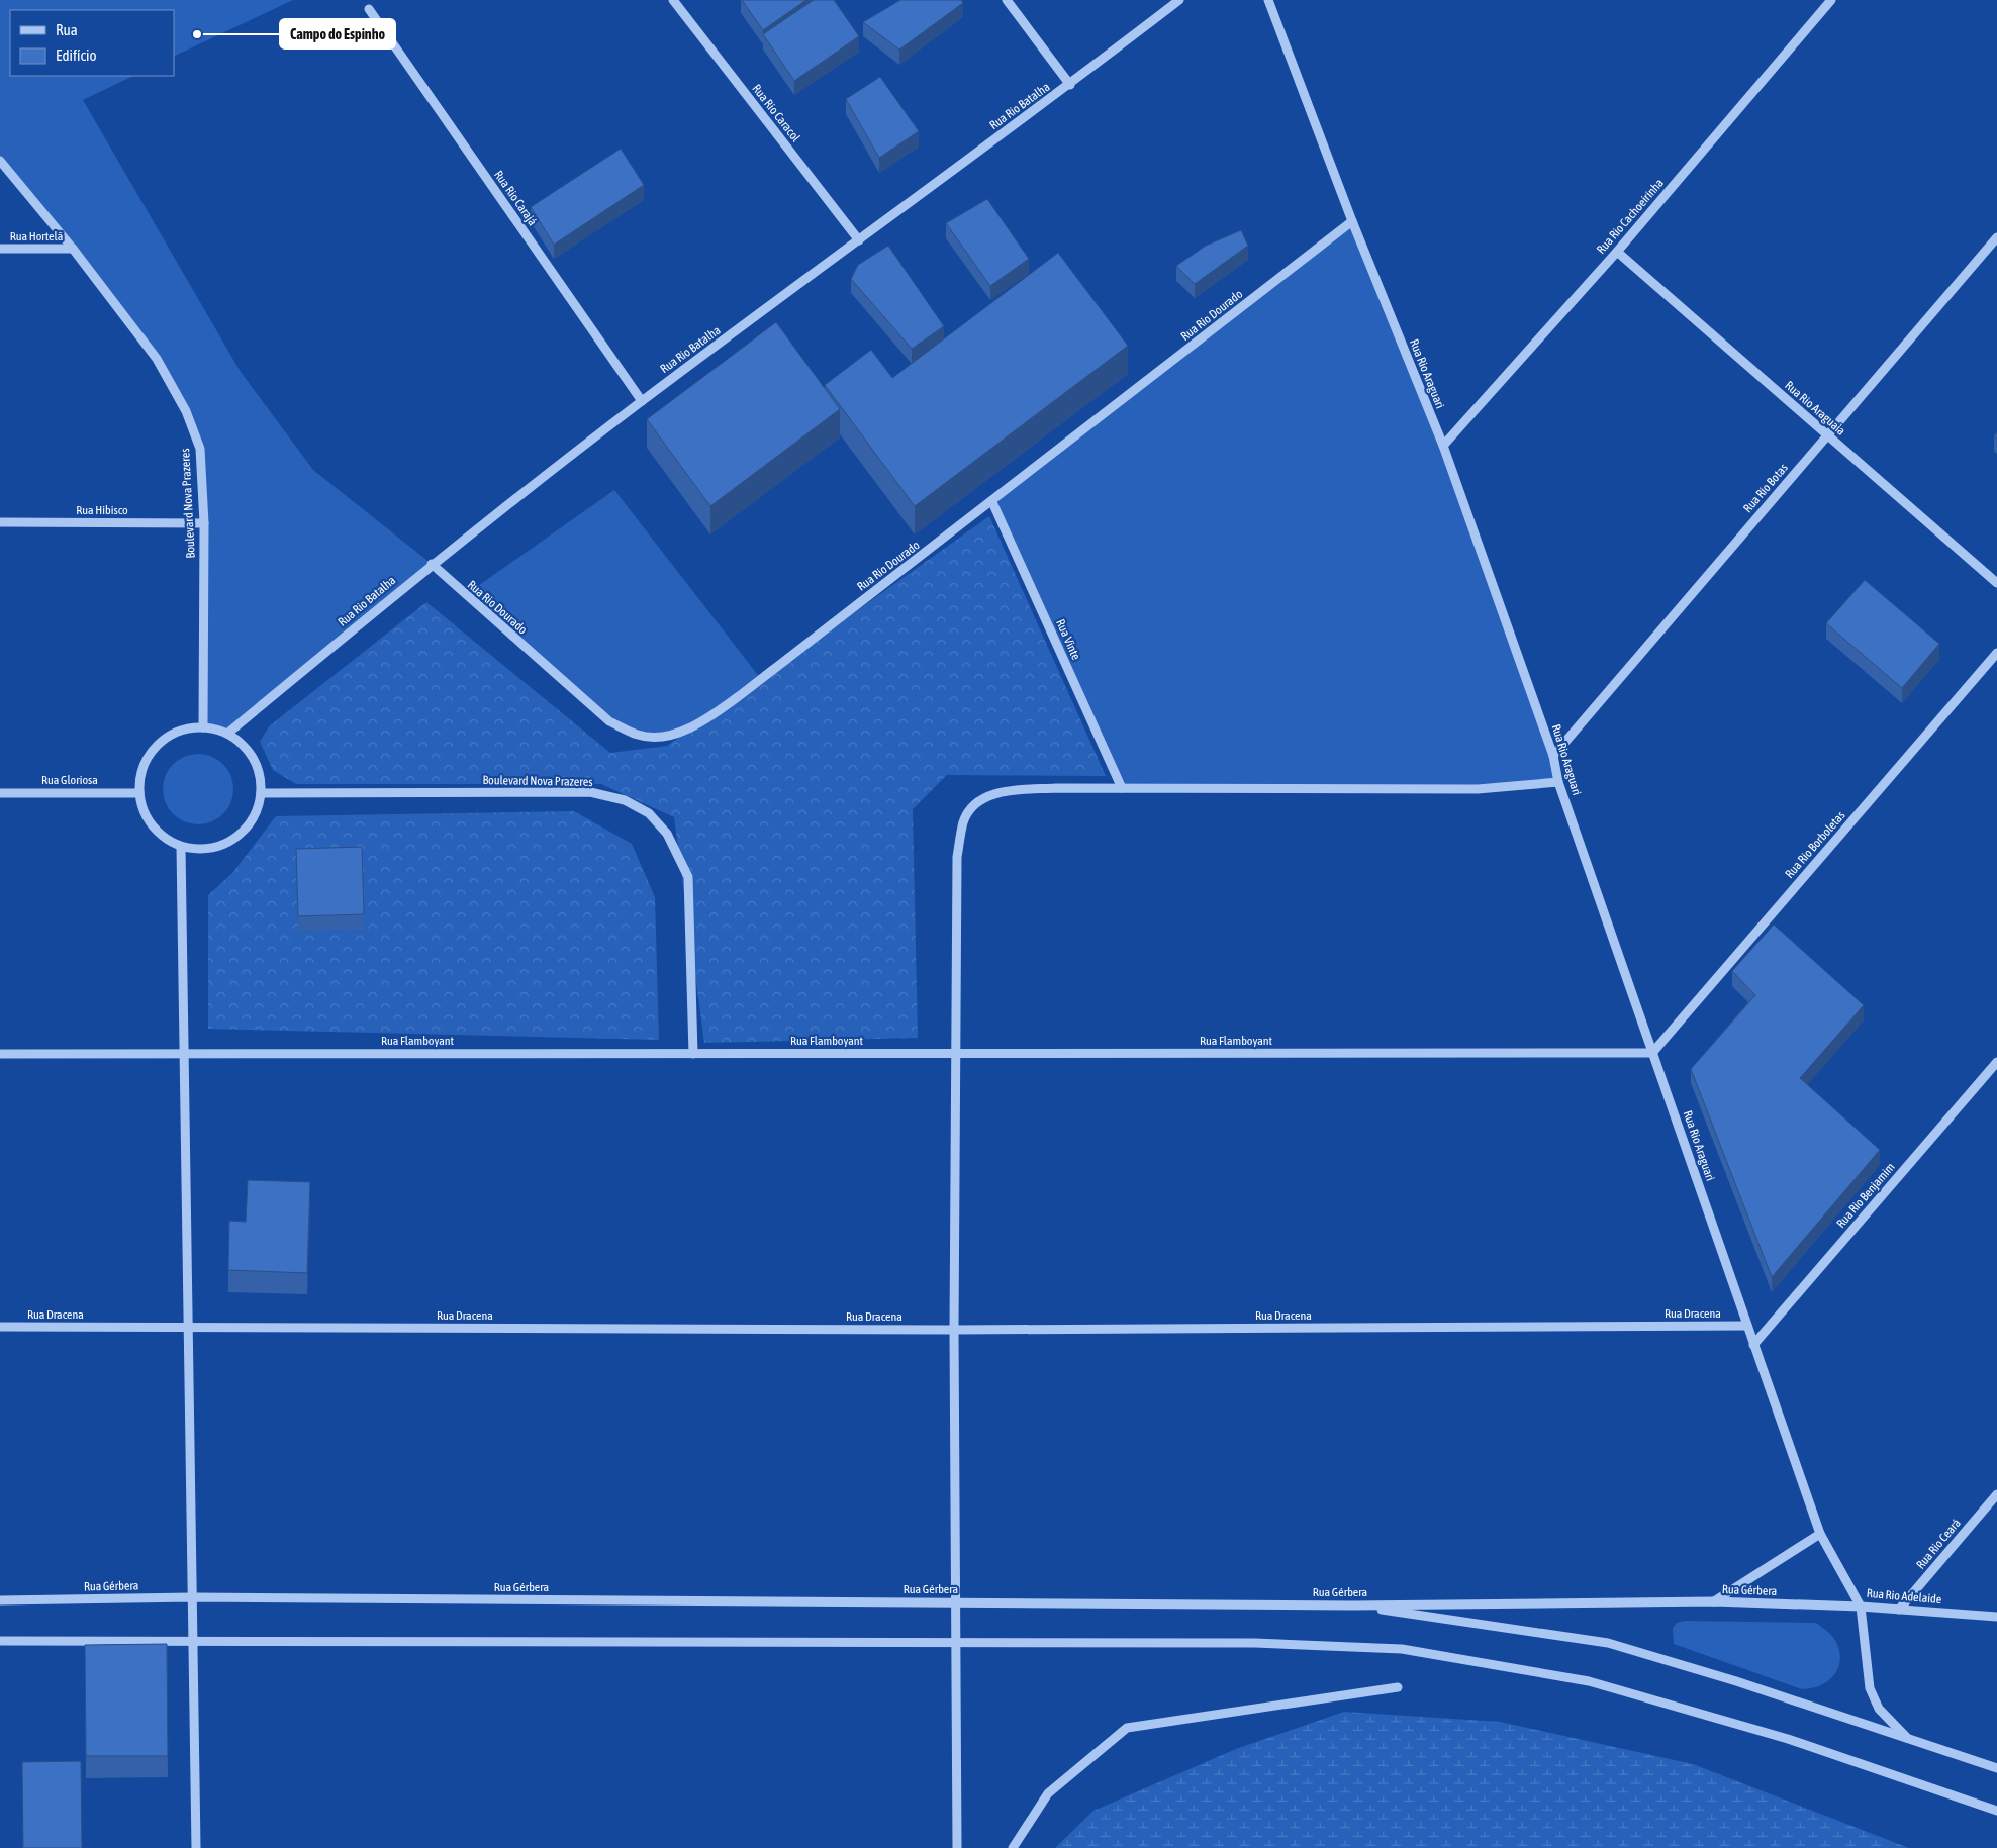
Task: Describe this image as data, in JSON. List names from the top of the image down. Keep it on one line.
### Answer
{"streets":{"street":["Rua Rio Batalha","Rua Rio Caracol","Rua Rio Carajá","Rua Rio Cachoeirinha","Rua Hortelã","Rua Rio Dourado","Rua Rio Araguari","Rua Rio Araguaia","Rua Rio Botas","Boulevard Nova Prazeres","Rua Hibisco","Rua Vinte","Rua Gloriosa","Rua Rio Borboletas","Rua Flamboyant","Rua Rio Benjamim","Rua Dracena","Rua Rio Ceará","Rua Gérbera","Rua Rio Adelaide"]},"crossings":[["Rua Rio Batalha","Rua Rio Caracol"],["Rua Rio Batalha","Rua Rio Carajá"],["Rua Rio Batalha","Rua Rio Dourado"],["Rua Rio Batalha","Boulevard Nova Prazeres"],["Rua Rio Batalha","Rua Gloriosa"],["Rua Rio Cachoeirinha","Rua Rio Araguari"],["Rua Rio Cachoeirinha","Rua Rio Araguaia"],["Rua Hortelã","Boulevard Nova Prazeres"],["Rua Rio Dourado","Rua Rio Araguari"],["Rua Rio Dourado","Rua Vinte"],["Rua Rio Araguari","Rua Rio Botas"],["Rua Rio Araguari","Rua Rio Borboletas"],["Rua Rio Araguari","Rua Flamboyant"],["Rua Rio Araguari","Rua Rio Benjamim"],["Rua Rio Araguari","Rua Dracena"],["Rua Rio Araguari","Rua Rio Adelaide"],["Rua Rio Araguaia","Rua Rio Botas"],["Boulevard Nova Prazeres","Rua Hibisco"],["Boulevard Nova Prazeres","Rua Gloriosa"],["Boulevard Nova Prazeres","Rua Flamboyant"],["Rua Rio Borboletas","Rua Flamboyant"],["Rua Rio Ceará","Rua Rio Adelaide"],["Rua Gérbera","Rua Rio Adelaide"]],"places":["Campo do Espinho"],"legend":["Rua","Edifício"]}
